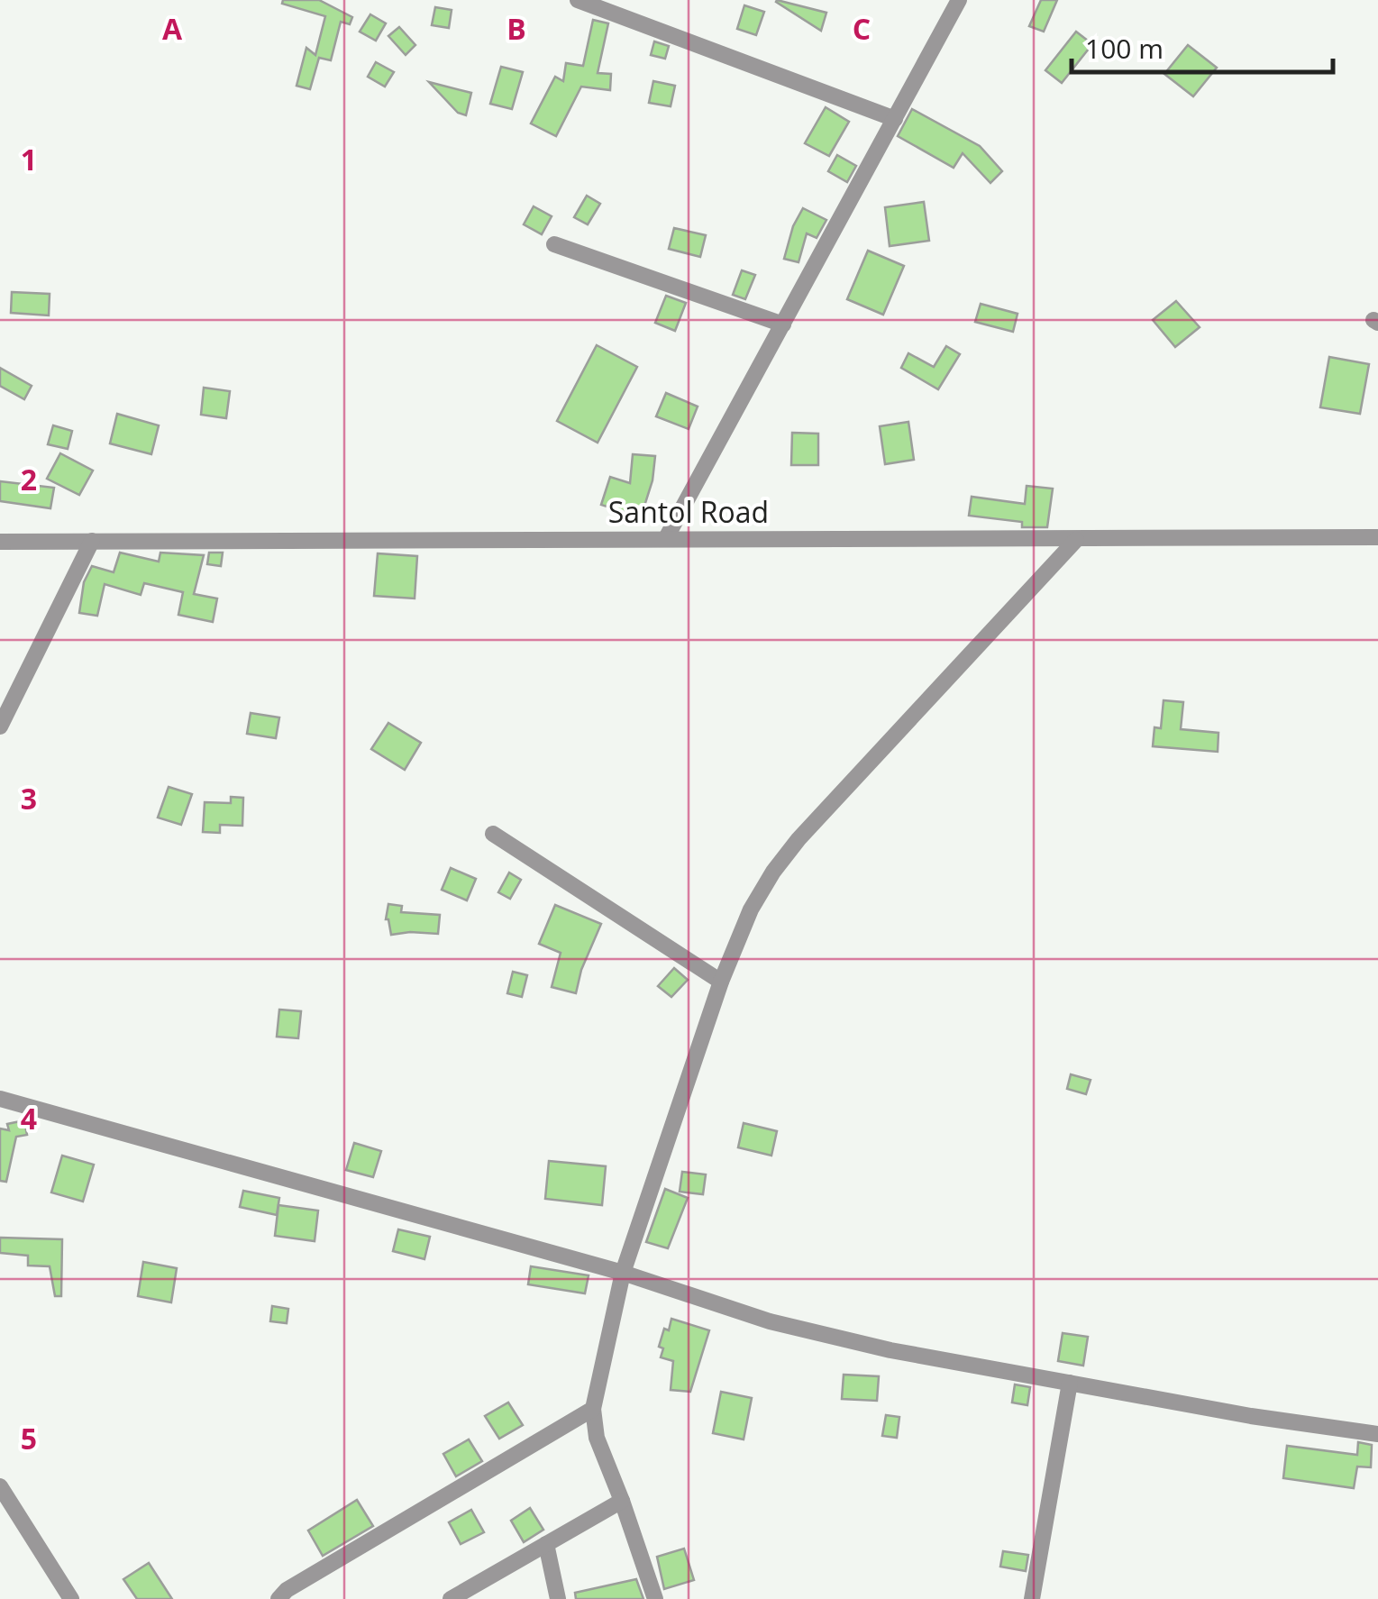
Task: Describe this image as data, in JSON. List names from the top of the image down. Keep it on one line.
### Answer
{"streets":{"street":["Santol Road"]},"scale_bar":"100 m","grid":{"columns":["A","B","C"],"rows":["1","2","3","4","5"]}}
